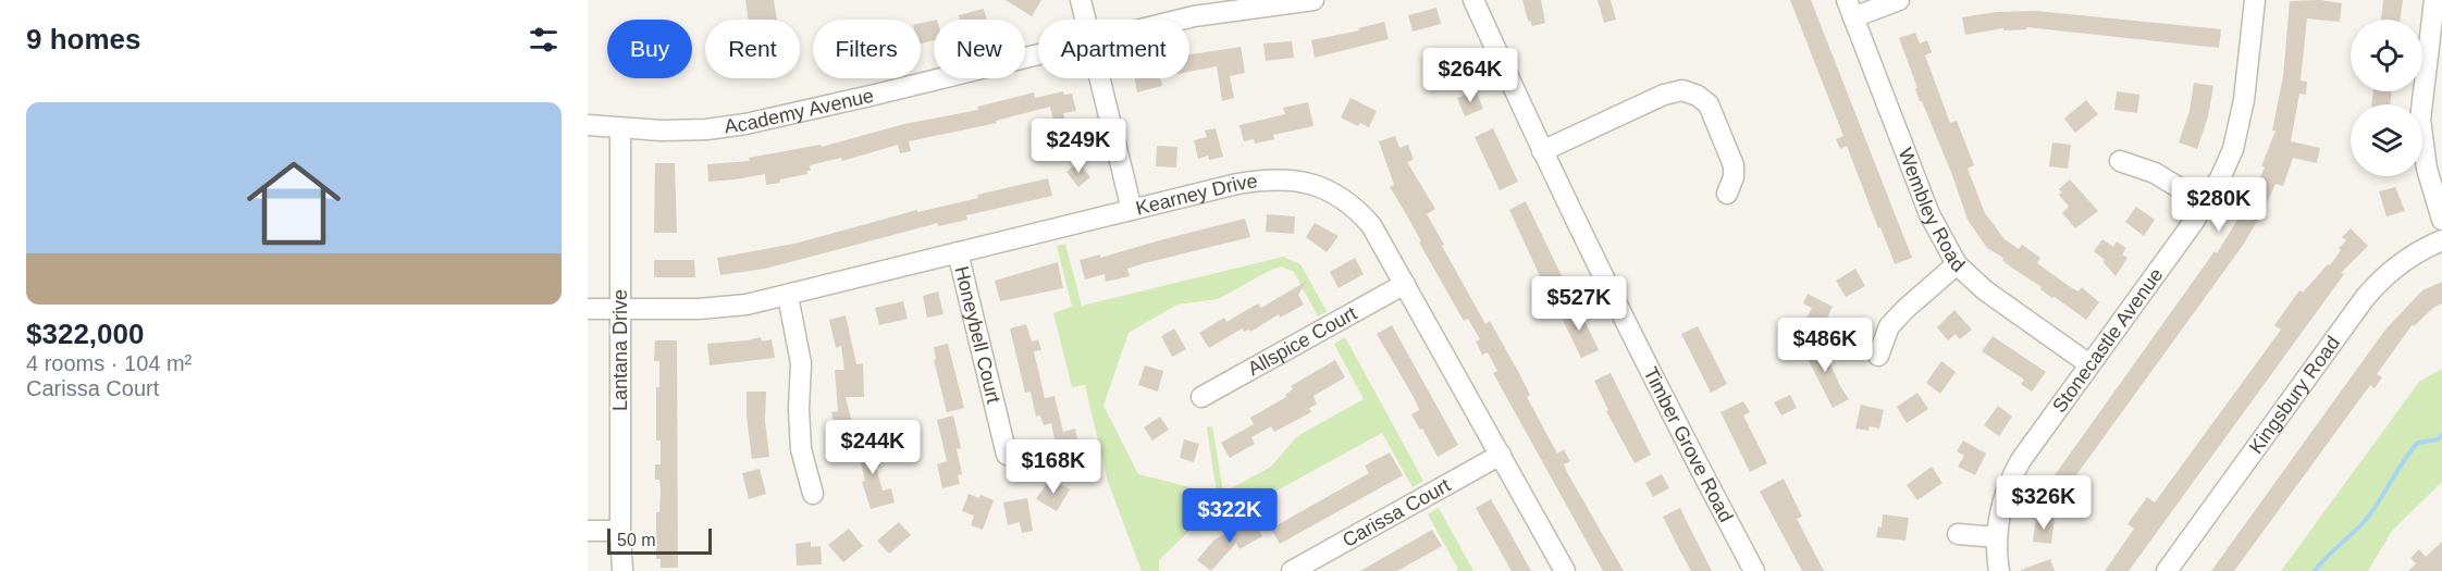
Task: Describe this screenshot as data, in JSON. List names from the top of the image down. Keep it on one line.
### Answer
{"streets":{"street":["Academy Avenue","Kearney Drive","Wembley Road","Honeybell Court","Allspice Court","Stonecastle Avenue","Lantana Drive","Kingsbury Road","Timber Grove Road","Carissa Court"]},"crossings":[["Academy Avenue","Lantana Drive"],["Kearney Drive","Honeybell Court"],["Kearney Drive","Allspice Court"],["Kearney Drive","Lantana Drive"],["Kearney Drive","Carissa Court"],["Wembley Road","Stonecastle Avenue"]],"scale_bar":"50 m","page":{"heading":"9 homes","chip":["Buy","Rent","Filters","New","Apartment"],"price":["$264K","$249K","$280K","$527K","$486K","$244K","$168K","$326K","$322K"],"list":[{"name":"$322,000","note":"4 rooms · 104 m² · Carissa Court"}],"scale":"50 m"}}
